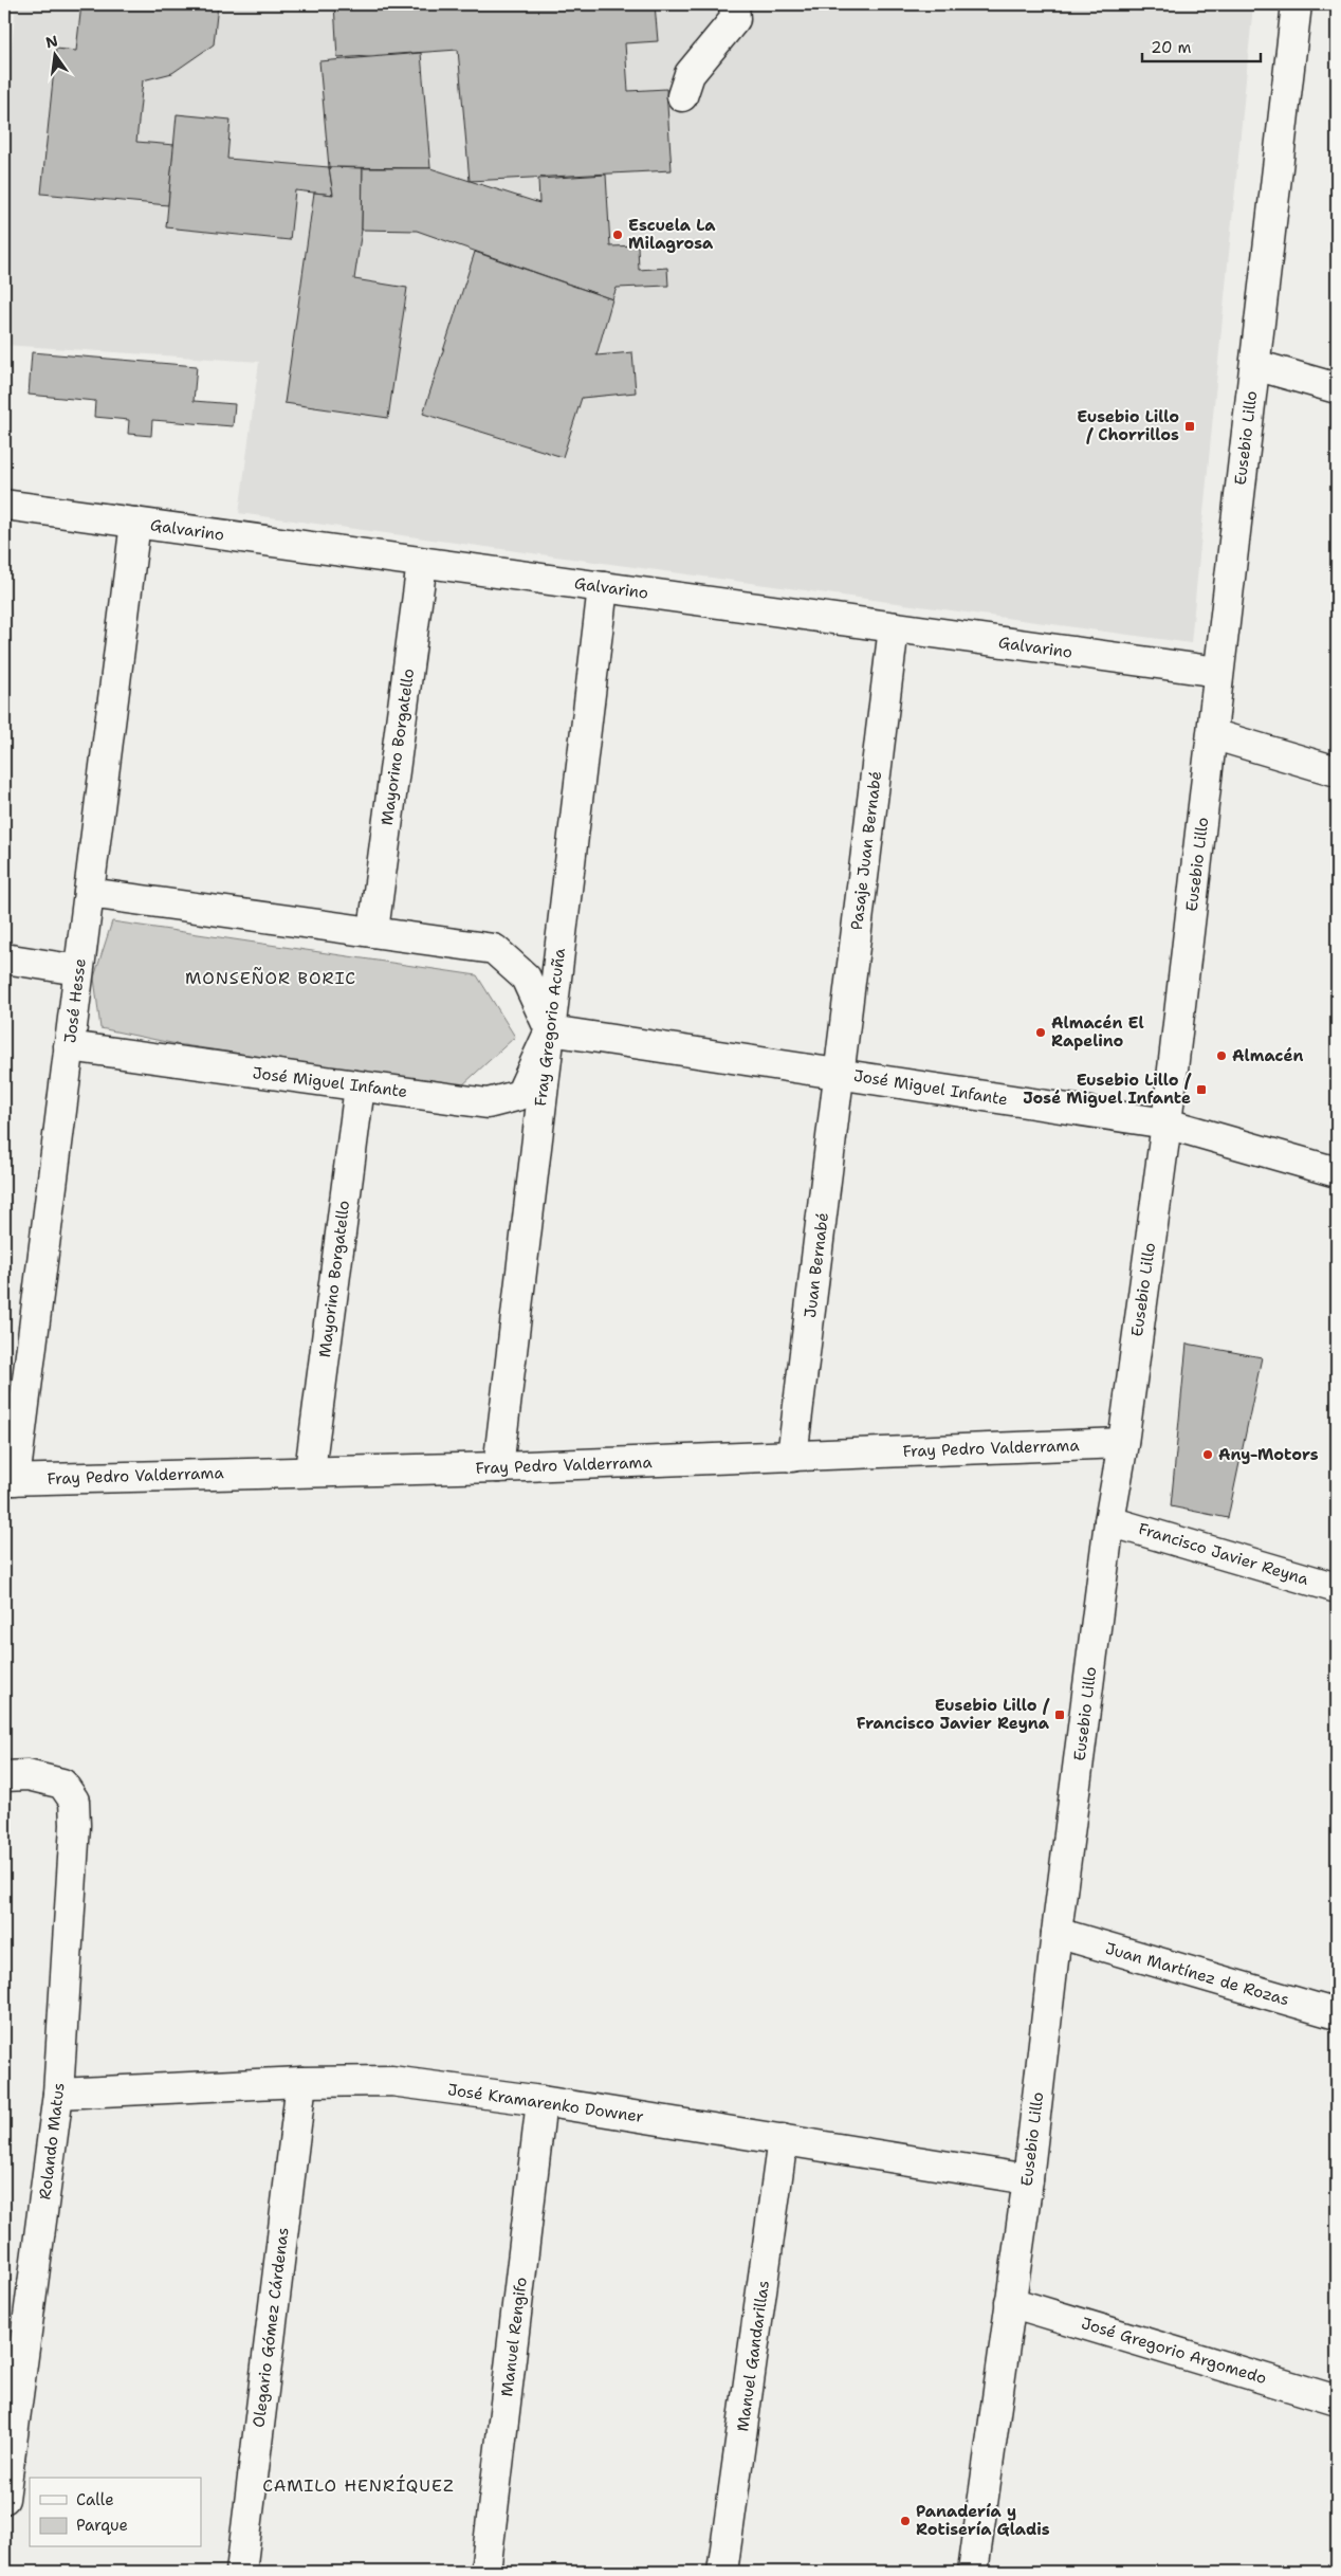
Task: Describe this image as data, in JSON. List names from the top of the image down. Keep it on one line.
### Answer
{"streets":{"street":["Eusebio Lillo","Galvarino","Mayorino Borgatello","Pasaje Juan Bernabé","José Hesse","Fray Gregorio Acuña","José Miguel Infante","Juan Bernabé","Fray Pedro Valderrama","Francisco Javier Reyna","Juan Martínez de Rozas","José Kramarenko Downer","Rolando Matus","Olegario Gómez Cárdenas","Manuel Rengifo","José Gregorio Argomedo","Manuel Gandarillas"]},"crossings":[["Eusebio Lillo","Galvarino"],["Eusebio Lillo","José Miguel Infante"],["Eusebio Lillo","Fray Pedro Valderrama"],["Eusebio Lillo","Francisco Javier Reyna"],["Eusebio Lillo","Juan Martínez de Rozas"],["Eusebio Lillo","José Kramarenko Downer"],["Eusebio Lillo","José Gregorio Argomedo"],["Galvarino","Mayorino Borgatello"],["Galvarino","Pasaje Juan Bernabé"],["Galvarino","José Hesse"],["Galvarino","Fray Gregorio Acuña"],["Mayorino Borgatello","José Miguel Infante"],["Mayorino Borgatello","Fray Pedro Valderrama"],["Pasaje Juan Bernabé","José Miguel Infante"],["Pasaje Juan Bernabé","Juan Bernabé"],["José Hesse","José Miguel Infante"],["José Hesse","Fray Pedro Valderrama"],["Fray Gregorio Acuña","José Miguel Infante"],["Fray Gregorio Acuña","Fray Pedro Valderrama"],["José Miguel Infante","Juan Bernabé"],["Juan Bernabé","Fray Pedro Valderrama"],["José Kramarenko Downer","Rolando Matus"],["José Kramarenko Downer","Olegario Gómez Cárdenas"],["José Kramarenko Downer","Manuel Rengifo"],["José Kramarenko Downer","Manuel Gandarillas"]],"districts":["MONSEÑOR BORIC","CAMILO HENRÍQUEZ"],"places":{"other":["Escuela La Milagrosa","Almacén El Rapelino","Almacén","Any-Motors","Panadería y Rotisería Gladis"],"transit":["Eusebio Lillo / Chorrillos","Eusebio Lillo / José Miguel Infante","Eusebio Lillo / Francisco Javier Reyna"]},"legend":["Calle","Parque"],"scale_bar":"20 m","north":"top"}
